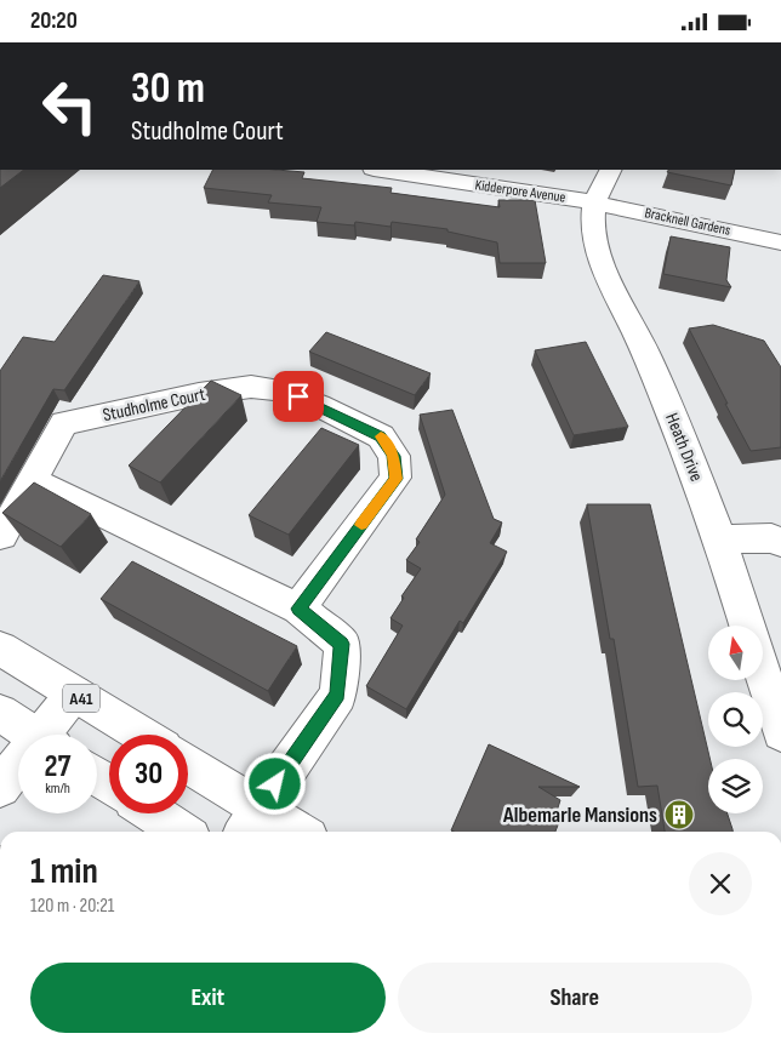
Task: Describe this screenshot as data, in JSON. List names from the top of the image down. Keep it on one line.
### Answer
{"streets":{"main road":["Kidderpore Avenue","Bracknell Gardens","Studholme Court","Heath Drive","A41"]},"crossings":[["Kidderpore Avenue","Bracknell Gardens"],["Kidderpore Avenue","Heath Drive"],["Bracknell Gardens","Heath Drive"]],"places":{"building":["Albemarle Mansions"]},"north":"top","page":{"status":"20:20","turn":["30 m","Studholme Court"],"speed":"27 km/h","limit":"30","heading":["1 min","120 m · 20:21"],"buttons":["Exit","Share"]}}
